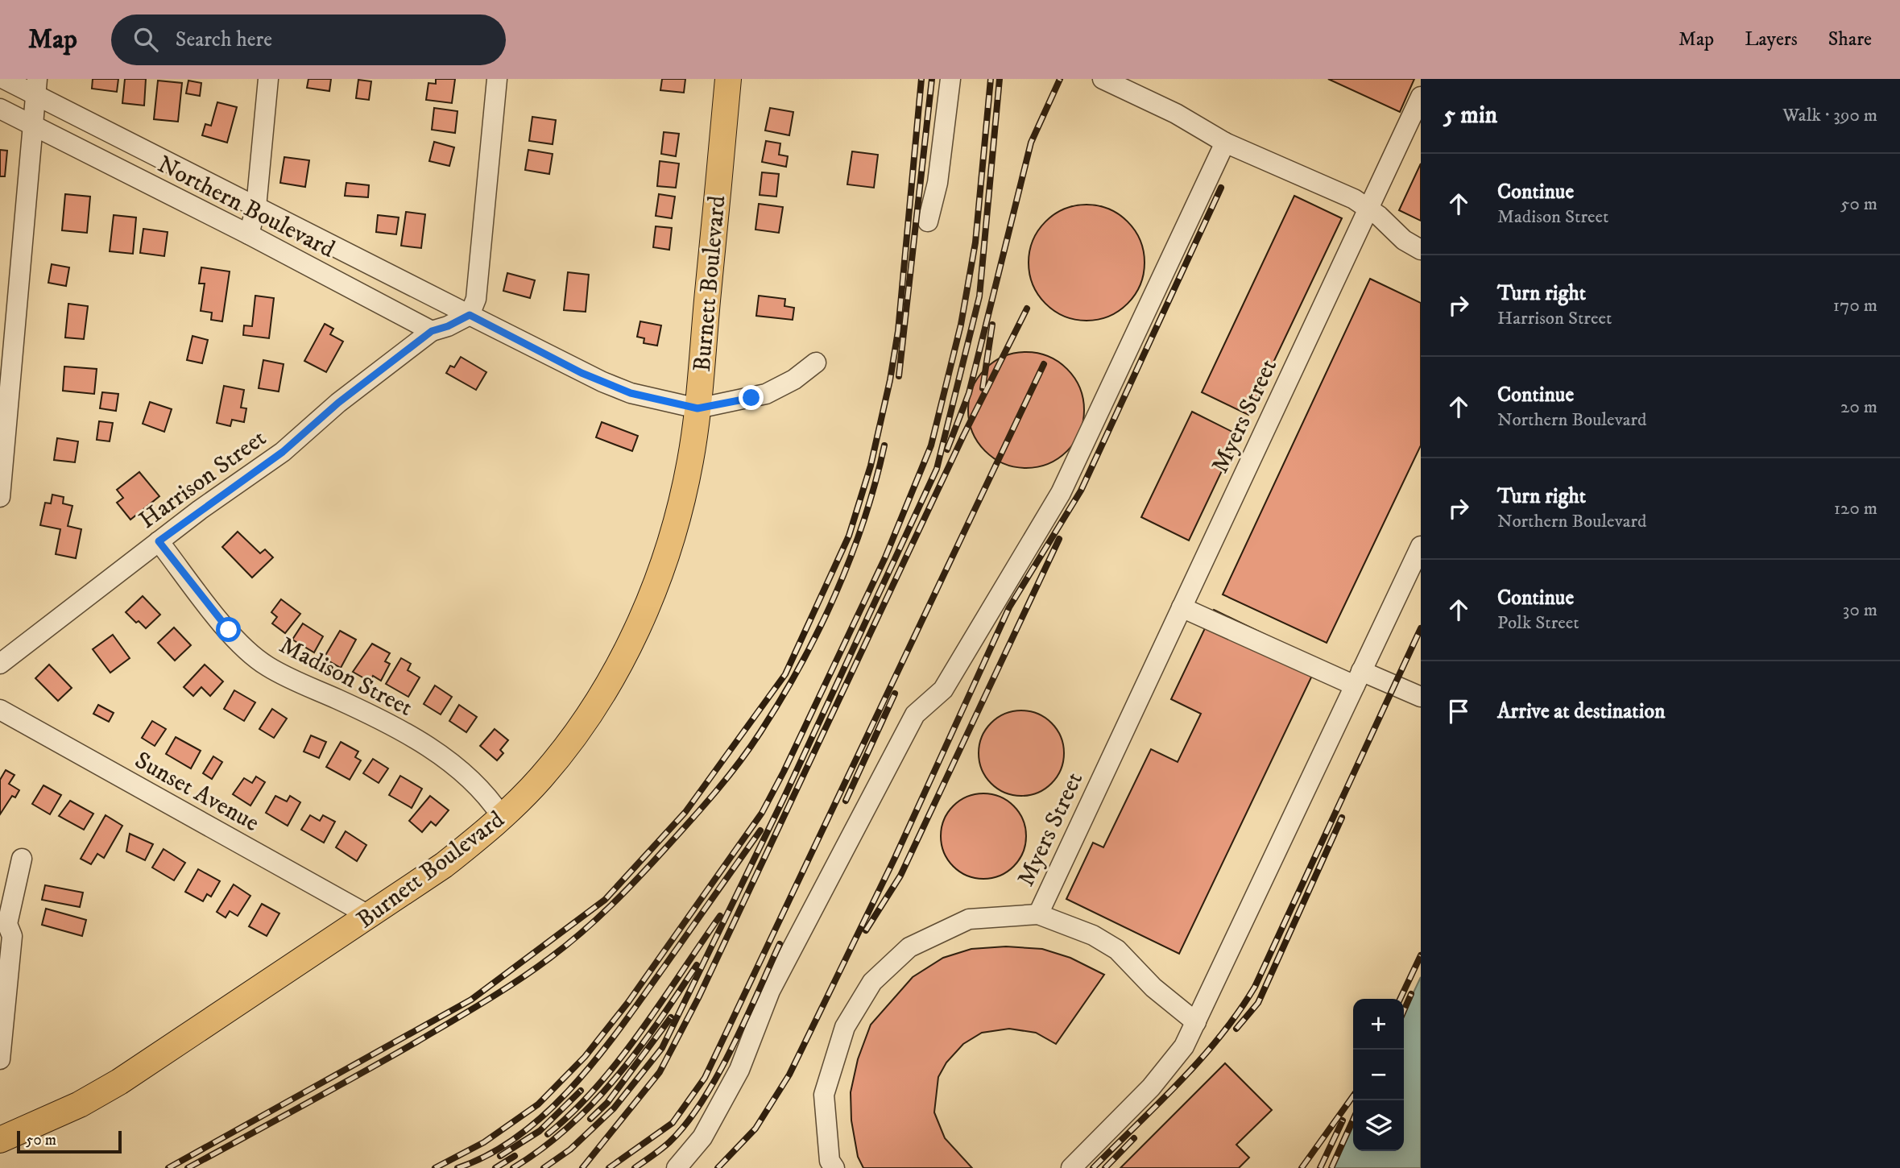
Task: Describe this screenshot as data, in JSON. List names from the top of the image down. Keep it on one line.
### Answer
{"streets":{"main road":["Burnett Boulevard"],"street":["Northern Boulevard","Myers Street","Harrison Street","Madison Street","Sunset Avenue"]},"crossings":[["Northern Boulevard","Burnett Boulevard"],["Northern Boulevard","Harrison Street"],["Burnett Boulevard","Madison Street"],["Burnett Boulevard","Sunset Avenue"],["Harrison Street","Madison Street"]],"scale_bar":"50 m","page":{"header":"Map","search":"Search here","nav":["Map","Layers","Share"],"heading":["5 min","Walk · 390 m"],"list":[["Continue","Madison Street","50 m"],["Turn right","Harrison Street","170 m"],["Continue","Northern Boulevard","20 m"],["Turn right","Northern Boulevard","120 m"],["Continue","Polk Street","30 m"],"Arrive at destination"],"map_buttons":["+","−"],"scale":"50 m"}}
